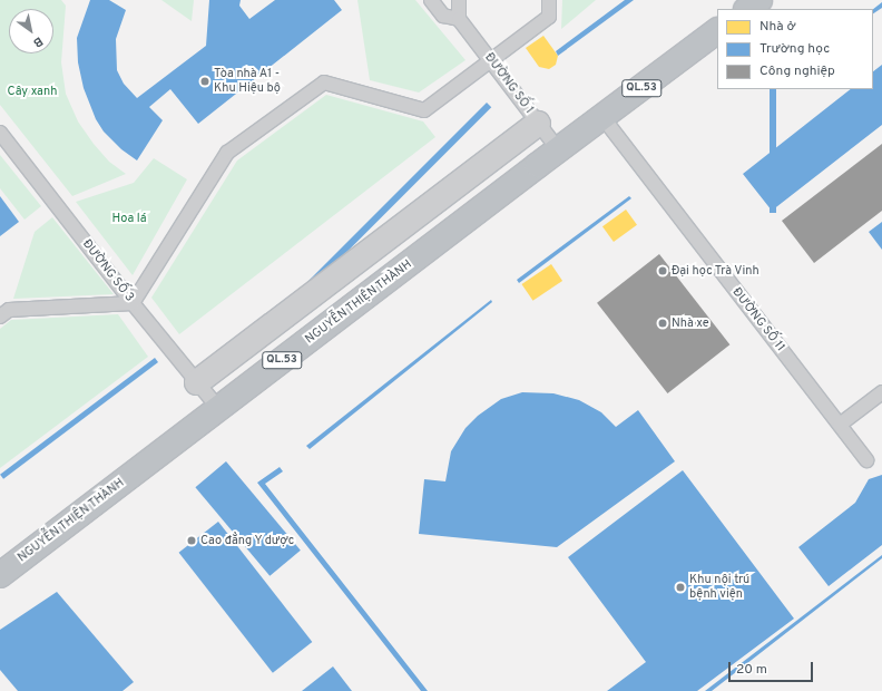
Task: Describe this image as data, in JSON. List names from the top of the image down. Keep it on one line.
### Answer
{"streets":{"highway":["QL.53","NGUYỄN THIỆN THÀNH"],"lane":["ĐƯỜNG SỐ 1","ĐƯỜNG SỐ 3","ĐƯỜNG SỐ 11"]},"crossings":[["ĐƯỜNG SỐ 1","NGUYỄN THIỆN THÀNH"],["ĐƯỜNG SỐ 3","NGUYỄN THIỆN THÀNH"],["NGUYỄN THIỆN THÀNH","ĐƯỜNG SỐ 11"]],"parks":["Cây xanh","Hoa lá"],"places":["Tòa nhà A1 - Khu Hiệu bộ","Đại học Trà Vinh","Nhà xe","Cao đẳng Y dược","Khu nội trú bệnh viện"],"legend":["Nhà ở","Trường học","Công nghiệp"],"scale_bar":"20 m","north":"bottom right"}
